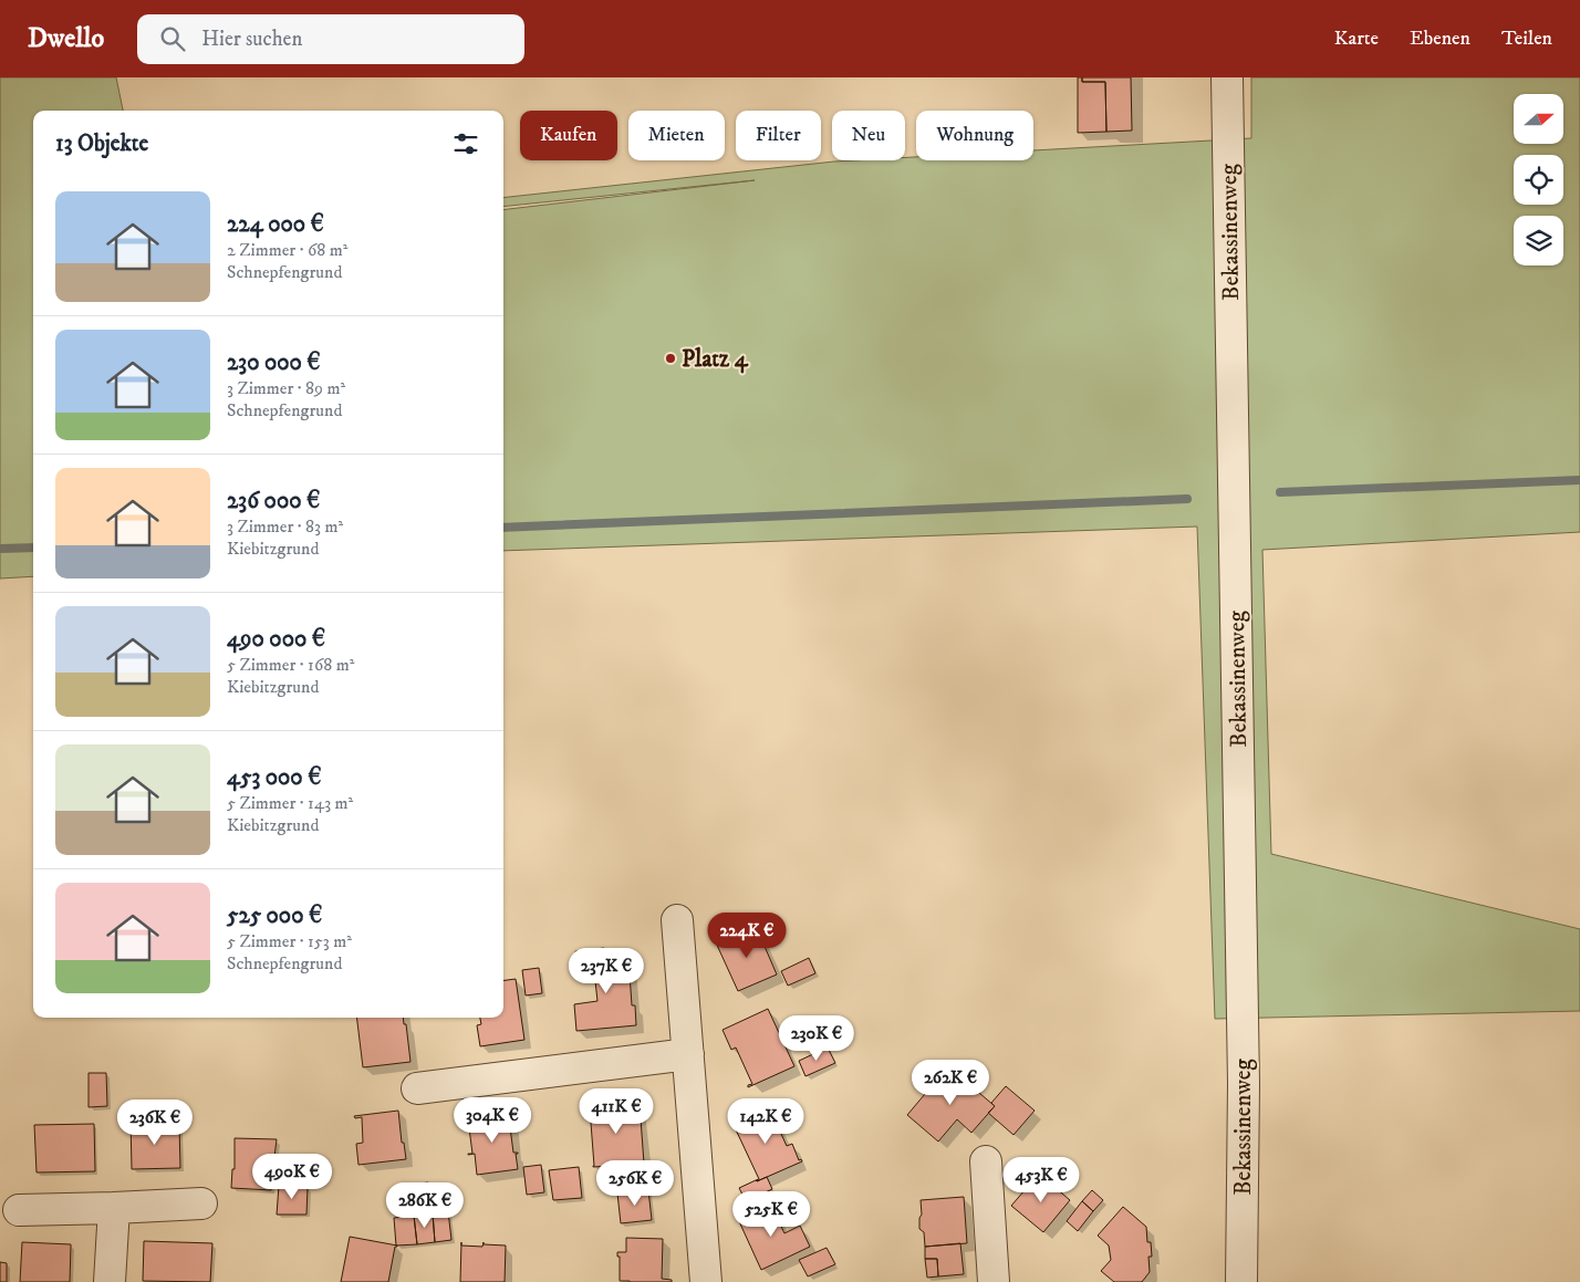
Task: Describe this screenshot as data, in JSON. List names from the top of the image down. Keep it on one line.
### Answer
{"streets":{"street":["Bekassinenweg"]},"places":["Platz 4"],"north":"right","page":{"header":"Dwello","search":"Hier suchen","nav":["Karte","Ebenen","Teilen"],"chip":["Kaufen","Mieten","Filter","Neu","Wohnung"],"heading":"13 Objekte","list":[{"name":"224 000 €","note":"2 Zimmer · 68 m² · Schnepfengrund"},{"name":"230 000 €","note":"3 Zimmer · 89 m² · Schnepfengrund"},{"name":"236 000 €","note":"3 Zimmer · 83 m² · Kiebitzgrund"},{"name":"490 000 €","note":"5 Zimmer · 168 m² · Kiebitzgrund"},{"name":"453 000 €","note":"5 Zimmer · 143 m² · Kiebitzgrund"},{"name":"525 000 €","note":"5 Zimmer · 153 m² · Schnepfengrund"}],"price":["224K €","237K €","230K €","262K €","411K €","304K €","142K €","236K €","490K €","453K €","256K €","286K €","525K €"]}}
